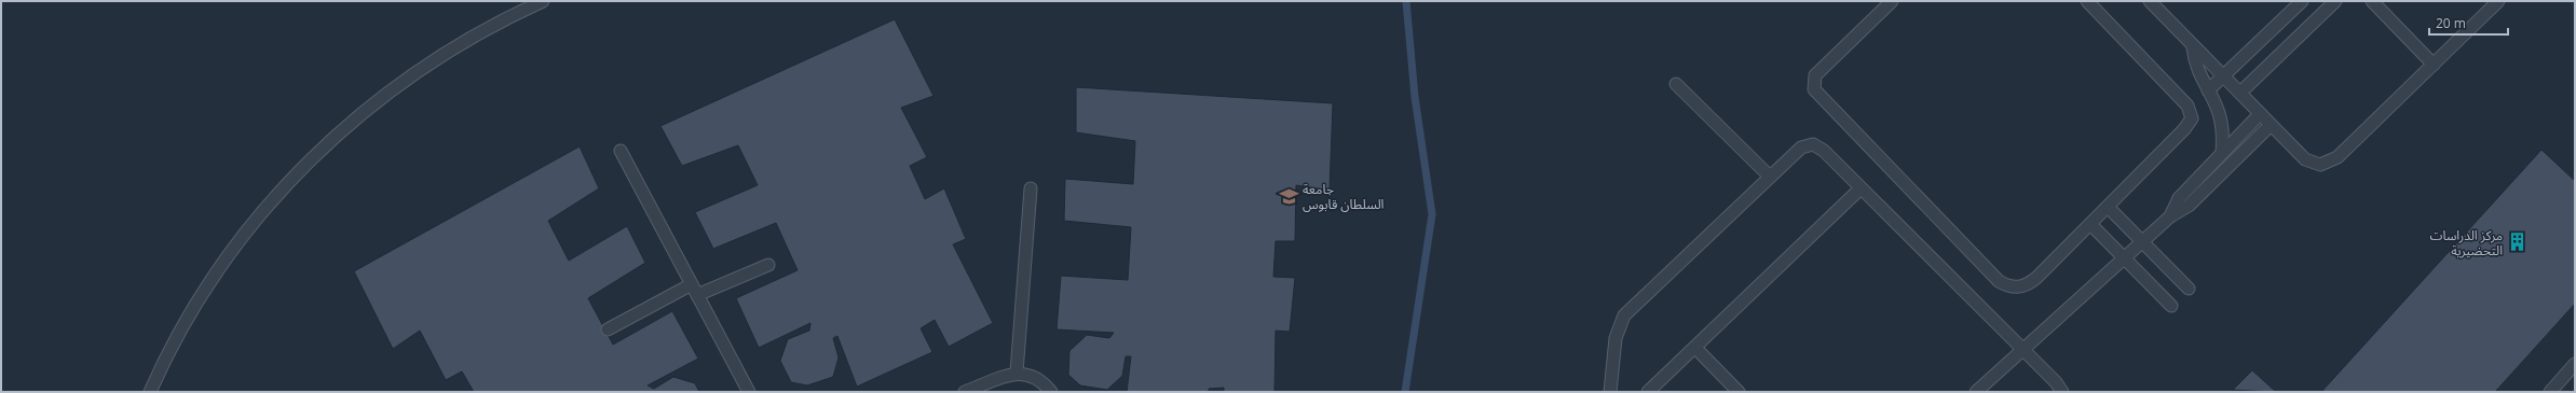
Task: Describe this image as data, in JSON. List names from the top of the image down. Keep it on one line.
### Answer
{"places":{"school or university":["جامعة السلطان قابوس"],"building":["مركز الدراسات التحضيرية"]},"scale_bar":"20 m"}
